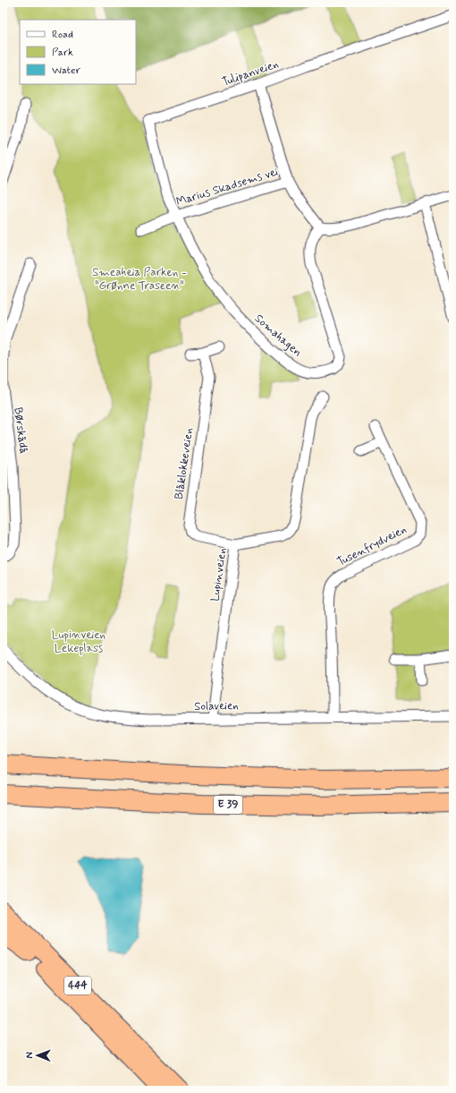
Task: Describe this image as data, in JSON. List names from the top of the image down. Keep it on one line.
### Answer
{"streets":{"highway":["E 39","444"],"street":["Tulipanveien","Marius Skadsems vei","Somahagen","Børskådå","Blåklokkeveien","Tusenfrydveien","Lupinveien","Solaveien"]},"crossings":[["Tulipanveien","Marius Skadsems vei"],["Tulipanveien","Somahagen"],["Marius Skadsems vei","Somahagen"],["Blåklokkeveien","Lupinveien"],["Tusenfrydveien","Solaveien"],["Lupinveien","Solaveien"]],"parks":["Smeaheia Parken - \"Grønne Traseen\"","Lupinveien Lekeplass"],"legend":["Road","Park","Water"],"north":"left"}
